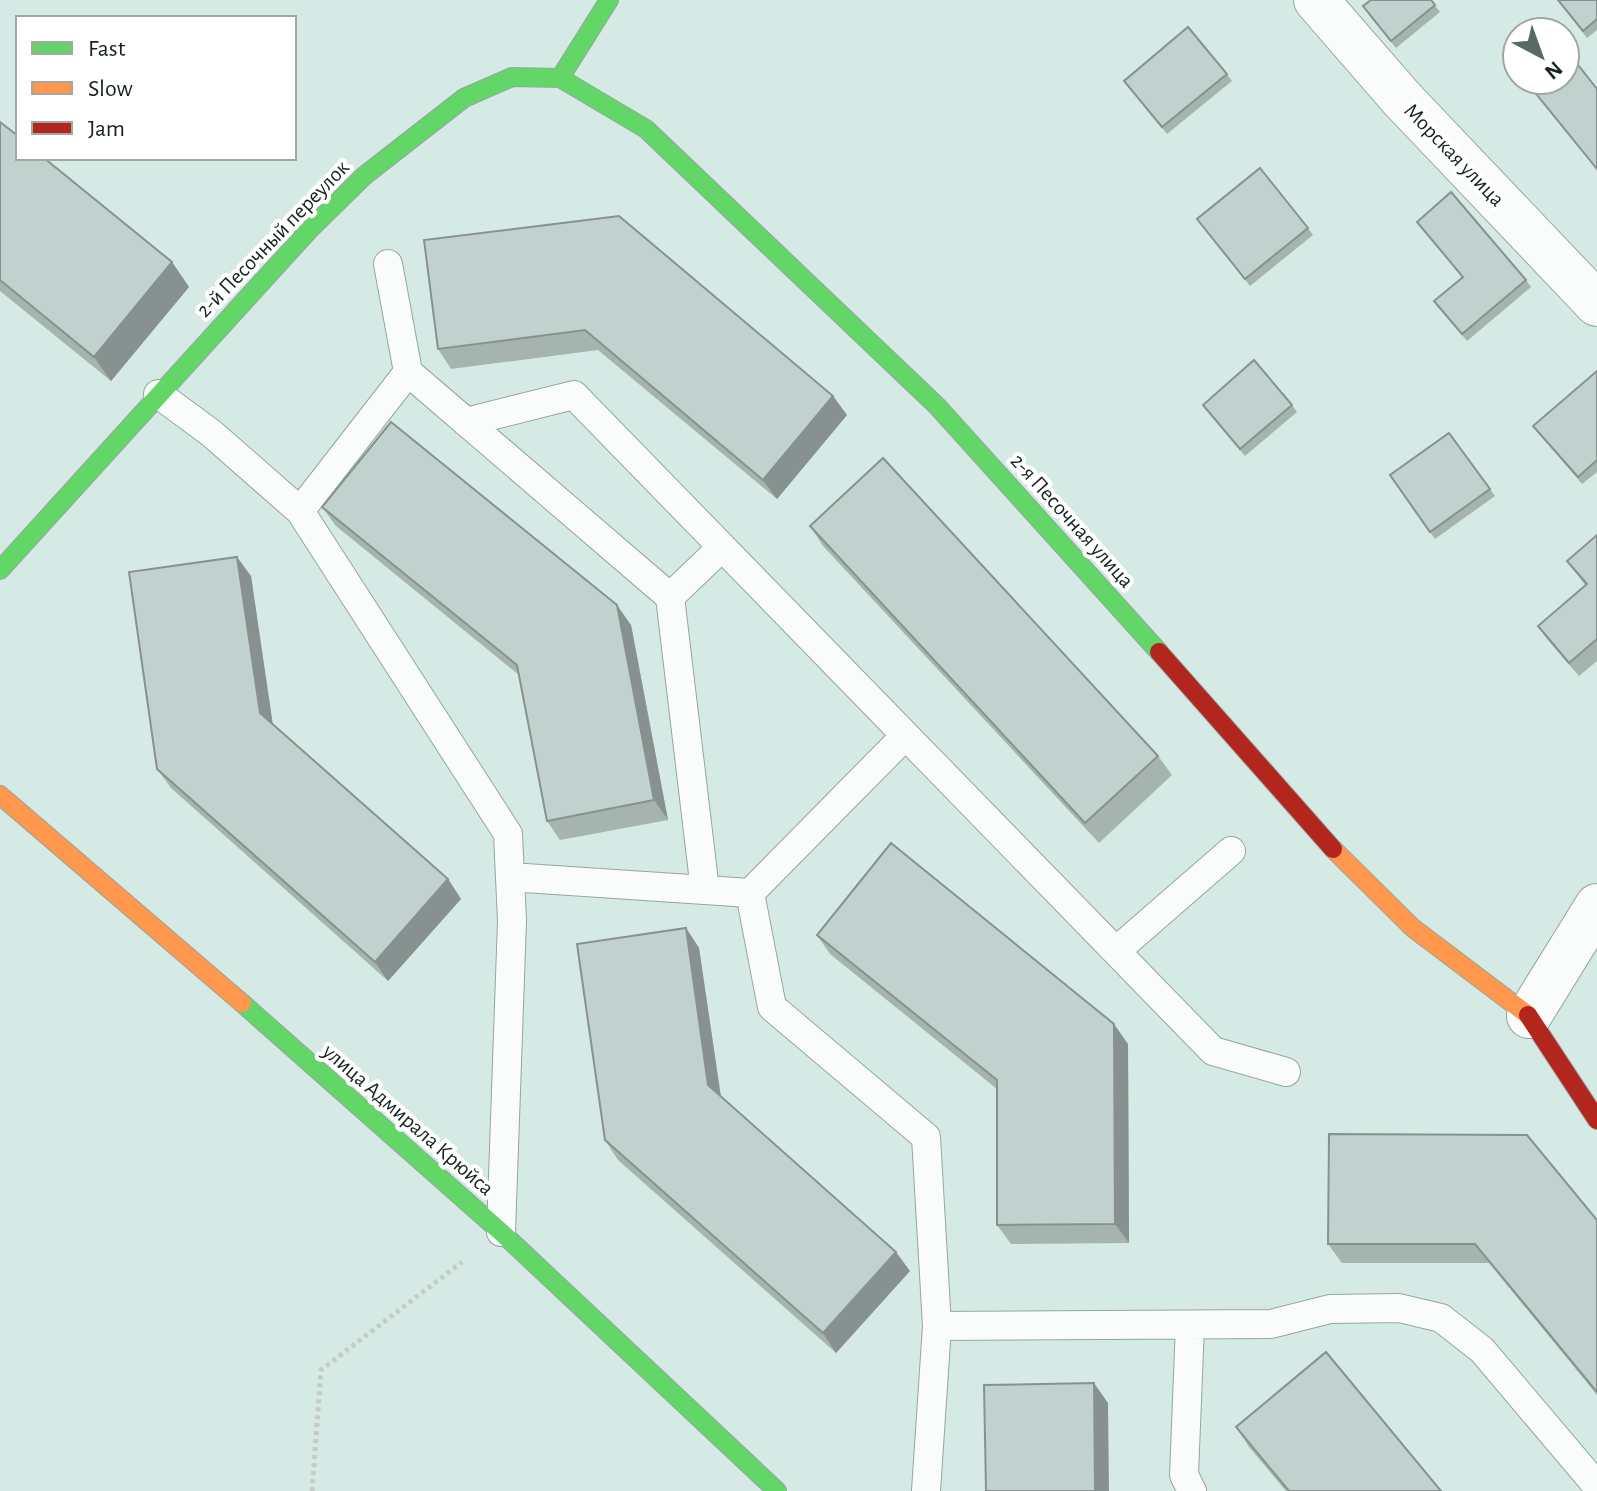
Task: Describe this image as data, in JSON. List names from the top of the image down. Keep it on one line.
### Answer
{"streets":{"street":["Морская улица","2-й Песочный переулок","2-я Песочная улица","улица Адмирала Крюйса"]},"crossings":[["2-й Песочный переулок","2-я Песочная улица"]],"legend":["Fast","Slow","Jam"],"north":"bottom right"}
